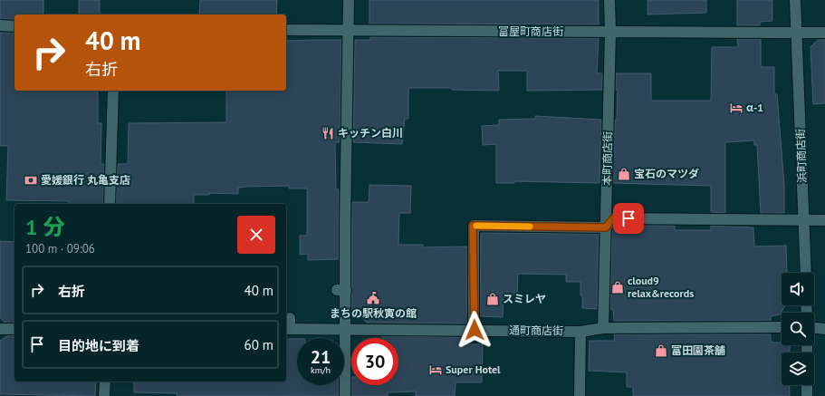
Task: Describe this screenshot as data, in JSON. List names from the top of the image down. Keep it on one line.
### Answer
{"streets":{"street":["富屋町商店街","浜町商店街","本町商店街","通町商店街"]},"crossings":[["富屋町商店街","浜町商店街"],["富屋町商店街","本町商店街"],["本町商店街","通町商店街"]],"places":{"hotel":["α-1","Super Hotel"],"restaurant":["キッチン白川"],"shop":["宝石のマツダ","cloud9 relax&records","スミレヤ","富田園茶舗"],"bank":["愛媛銀行 丸亀支店"],"public building":["まちの駅秋寅の館"]},"page":{"turn":["40 m","右折"],"heading":["1 分","100 m · 09:06"],"list":[{"name":"右折","value":"40 m"},{"name":"目的地に到着","value":"60 m"}],"speed":"21 km/h","limit":"30"}}
